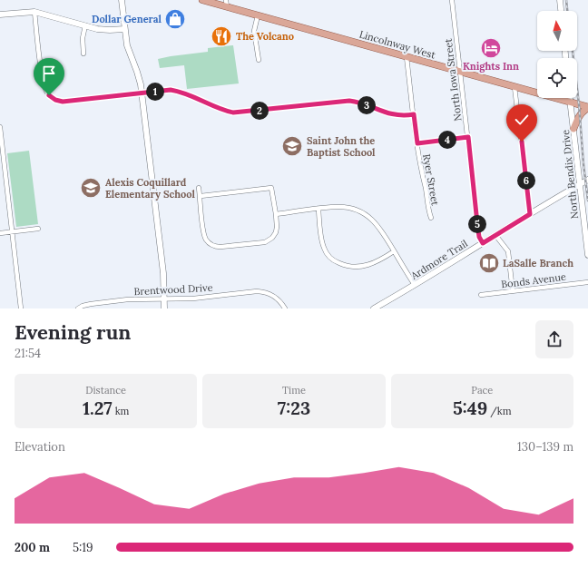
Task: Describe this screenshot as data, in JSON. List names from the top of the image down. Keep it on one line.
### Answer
{"streets":{"main road":["Lincolnway West"],"street":["North Iowa Street","North Bendix Drive","Ryer Street","Ardmore Trail","Bonds Avenue","Brentwood Drive"]},"crossings":[["Lincolnway West","North Iowa Street"],["Lincolnway West","North Bendix Drive"],["Lincolnway West","Ryer Street"],["North Iowa Street","Ardmore Trail"],["North Bendix Drive","Ardmore Trail"]],"places":{"shop":["Dollar General"],"restaurant":["The Volcano"],"hotel":["Knights Inn"],"school or university":["Saint John the Baptist School","Alexis Coquillard Elementary School"],"library":["LaSalle Branch"]},"north":"top","page":{"pins":["1","3","2","4","6","5"],"heading":["Evening run","21:54"],"stats":[["Distance","1.27 km"],["Time","7:23"],["Pace","5:49 /km"]],"chart":["Elevation","130–139 m"],"list":[{"name":"200 m","note":"5:19"}]}}
